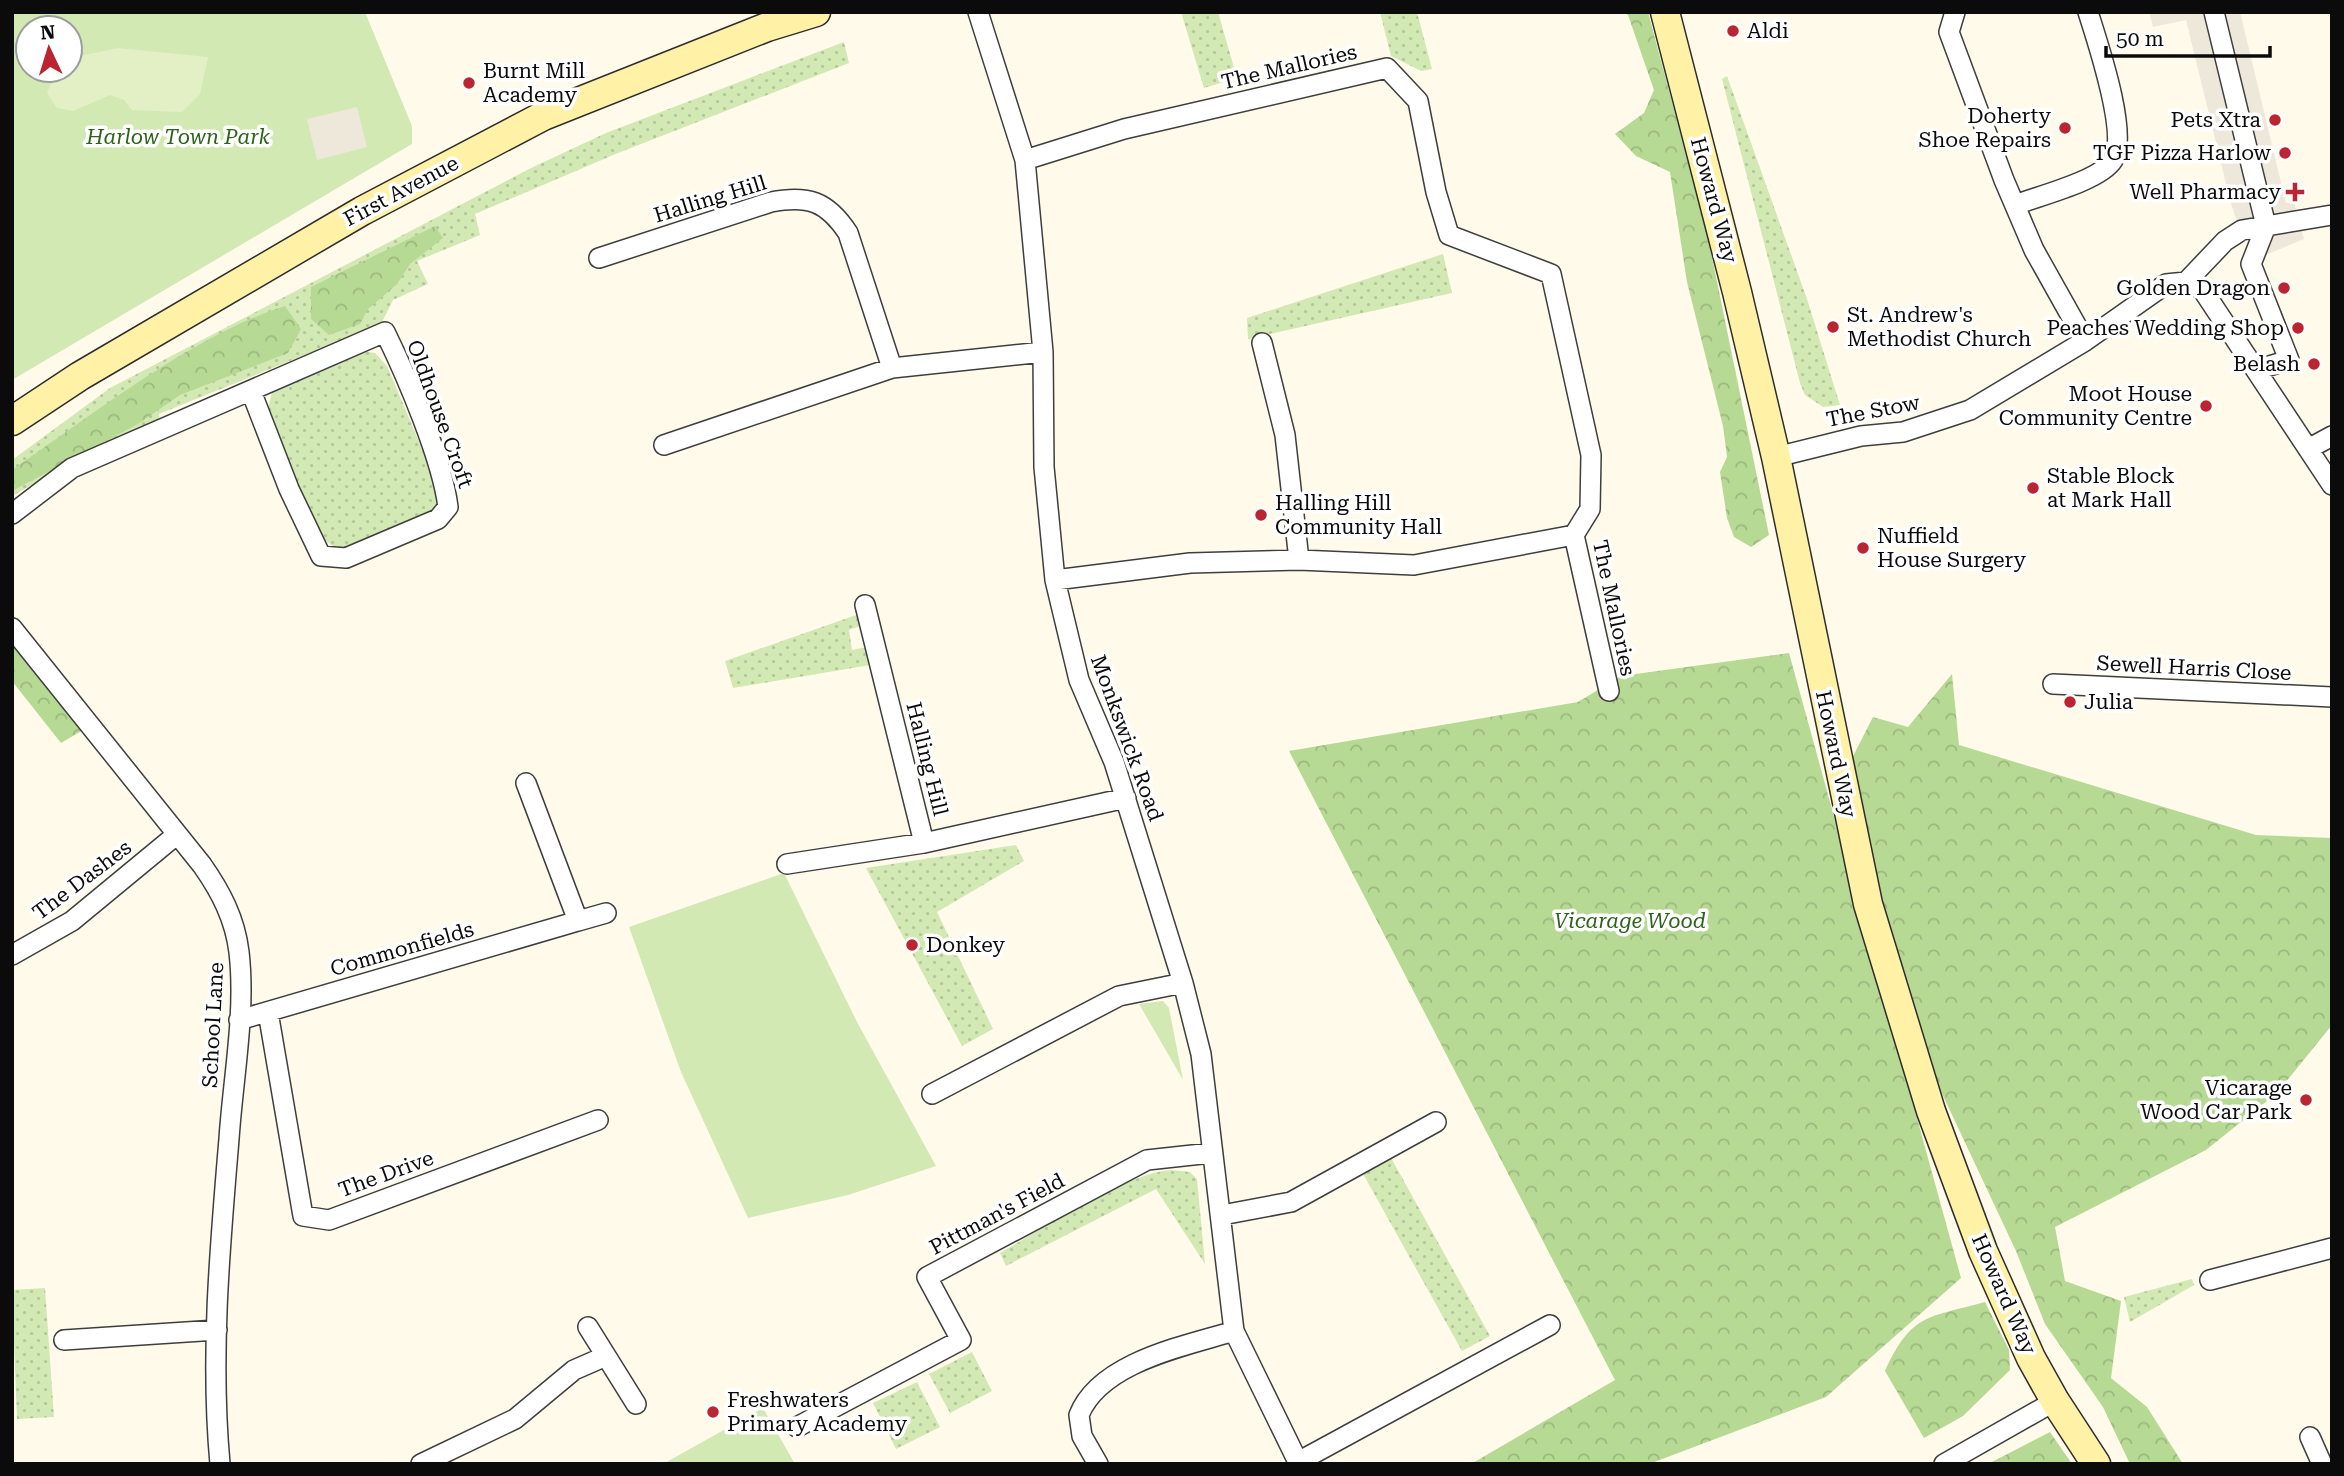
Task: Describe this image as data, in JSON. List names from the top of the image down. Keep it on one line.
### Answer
{"streets":{"street":["The Mallories","First Avenue","Halling Hill","Howard Way","The Stow","Oldhouse Croft","Sewell Harris Close","Monkswick Road","The Dashes","Commonfields","School Lane","The Drive","Pittman's Field"]},"crossings":[["The Mallories","Monkswick Road"],["Halling Hill","Monkswick Road"],["Howard Way","The Stow"],["Monkswick Road","Pittman's Field"],["The Dashes","School Lane"],["Commonfields","School Lane"],["Commonfields","The Drive"]],"parks":["Harlow Town Park","Vicarage Wood"],"places":{"other":["Aldi","Burnt Mill Academy","Pets Xtra","Doherty Shoe Repairs","TGF Pizza Harlow","Golden Dragon","St. Andrew's Methodist Church","Peaches Wedding Shop","Belash","Moot House Community Centre","Stable Block at Mark Hall","Halling Hill Community Hall","Nuffield House Surgery","Julia","Donkey","Vicarage Wood Car Park","Freshwaters Primary Academy"],"health":["Well Pharmacy"]},"scale_bar":"50 m","north":"top"}
